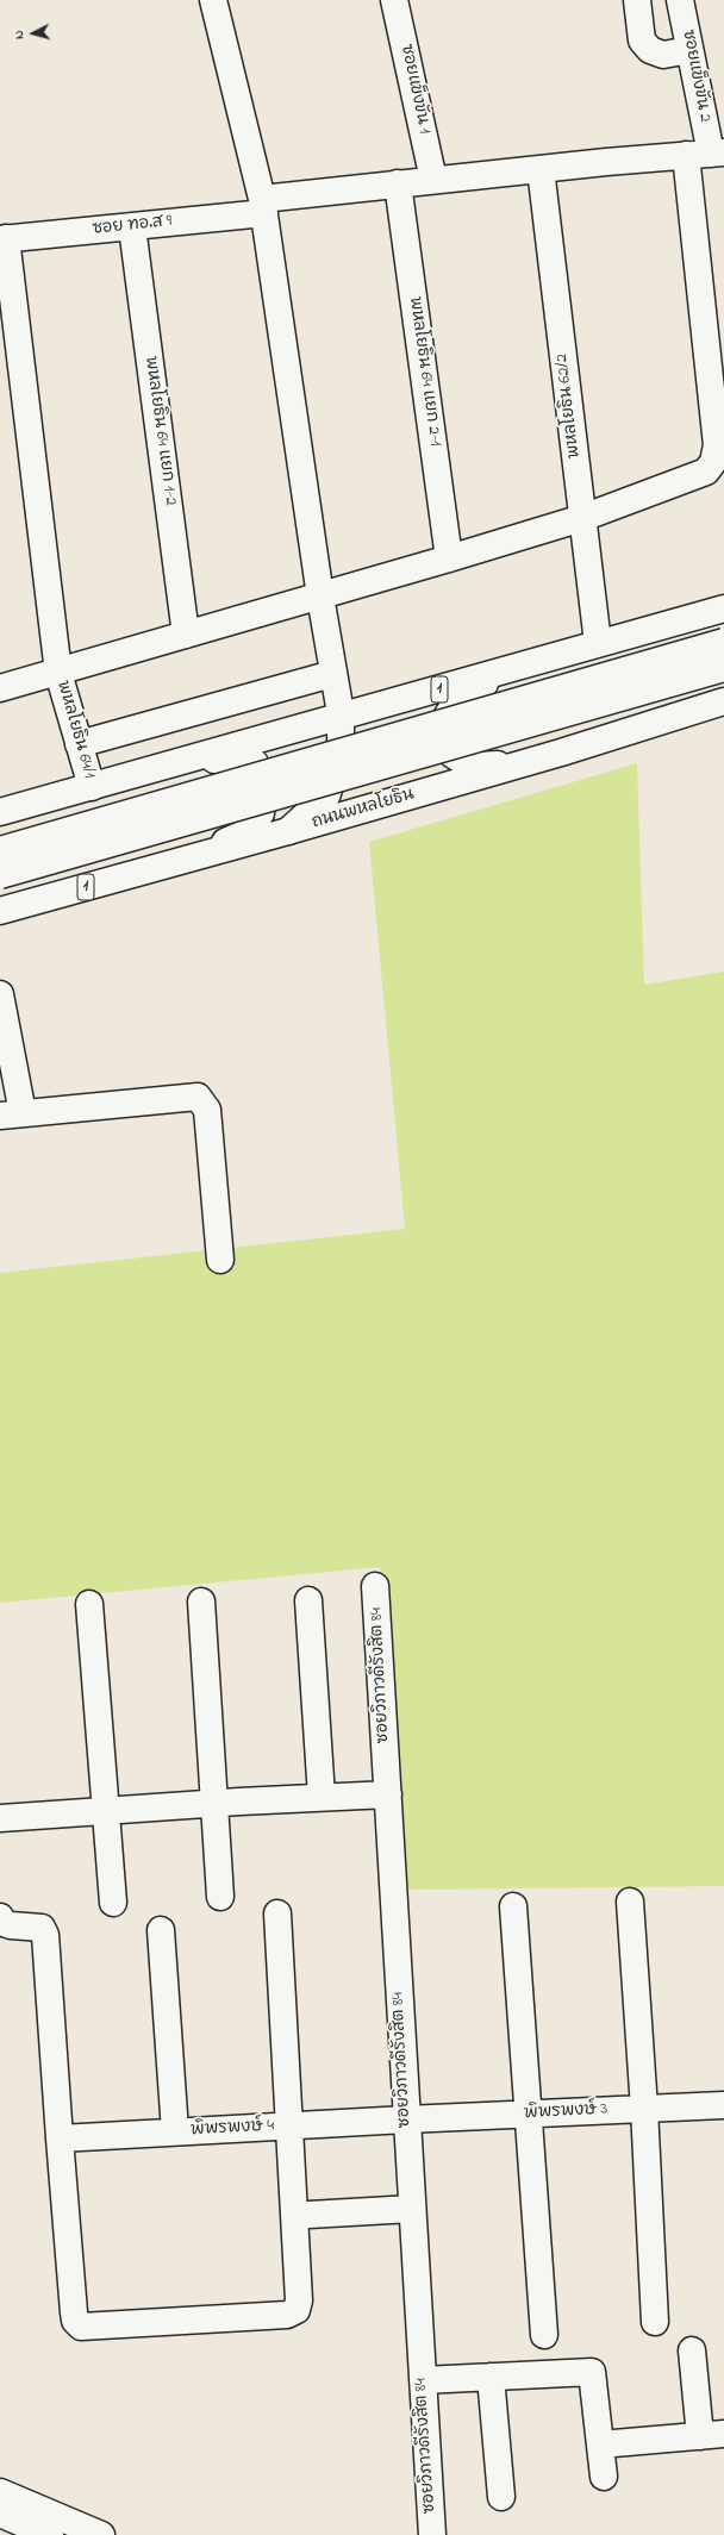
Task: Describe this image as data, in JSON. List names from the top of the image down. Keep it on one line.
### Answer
{"streets":{"main road":["ซอยแข็งขัน 2","ซอยแข็งขัน 1","ซอย ทอ.ส 9","พหลโยธิน 64 แยก 2-1","พหลโยธิน 62/2","พหลโยธิน 64 แยก 1-2","1","พหลโยธิน 64/1","ถนนพหลโยธิน","ซอยวิภาวดีรังสิต 84","พิพรพงษ์ 3","พิพรพงษ์ 4"]},"crossings":[["ซอยแข็งขัน 2","ซอย ทอ.ส 9"],["ซอยแข็งขัน 2","พหลโยธิน 64 แยก 2-1"],["ซอยแข็งขัน 2","พหลโยธิน 62/2"],["ซอยแข็งขัน 2","พหลโยธิน 64 แยก 1-2"],["ซอยแข็งขัน 2","พหลโยธิน 64/1"],["ซอยแข็งขัน 1","ซอย ทอ.ส 9"],["ซอย ทอ.ส 9","พหลโยธิน 64 แยก 2-1"],["ซอย ทอ.ส 9","พหลโยธิน 62/2"],["ซอย ทอ.ส 9","พหลโยธิน 64 แยก 1-2"],["ซอย ทอ.ส 9","พหลโยธิน 64/1"],["พหลโยธิน 62/2","1"],["1","พหลโยธิน 64/1"],["ซอยวิภาวดีรังสิต 84","พิพรพงษ์ 3"],["ซอยวิภาวดีรังสิต 84","พิพรพงษ์ 4"],["พิพรพงษ์ 3","พิพรพงษ์ 4"]],"north":"left"}
